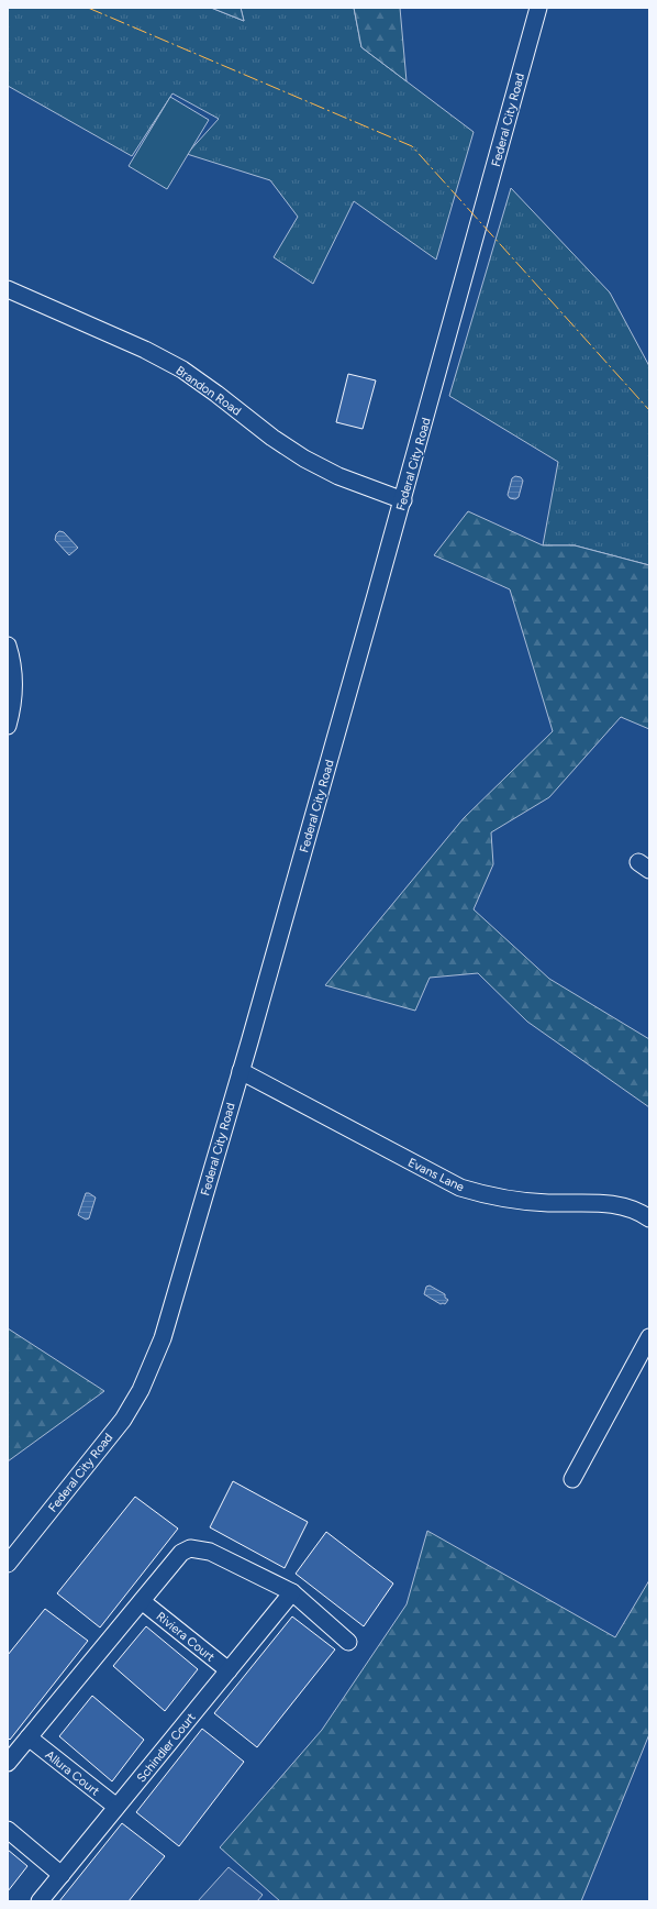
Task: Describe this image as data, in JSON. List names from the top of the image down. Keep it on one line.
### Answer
{"streets":{"street":["Federal City Road","Brandon Road","Evans Lane","Riviera Court","Schindler Court","Allura Court"]},"crossings":[["Federal City Road","Brandon Road"],["Federal City Road","Evans Lane"],["Riviera Court","Schindler Court"],["Schindler Court","Allura Court"]]}
